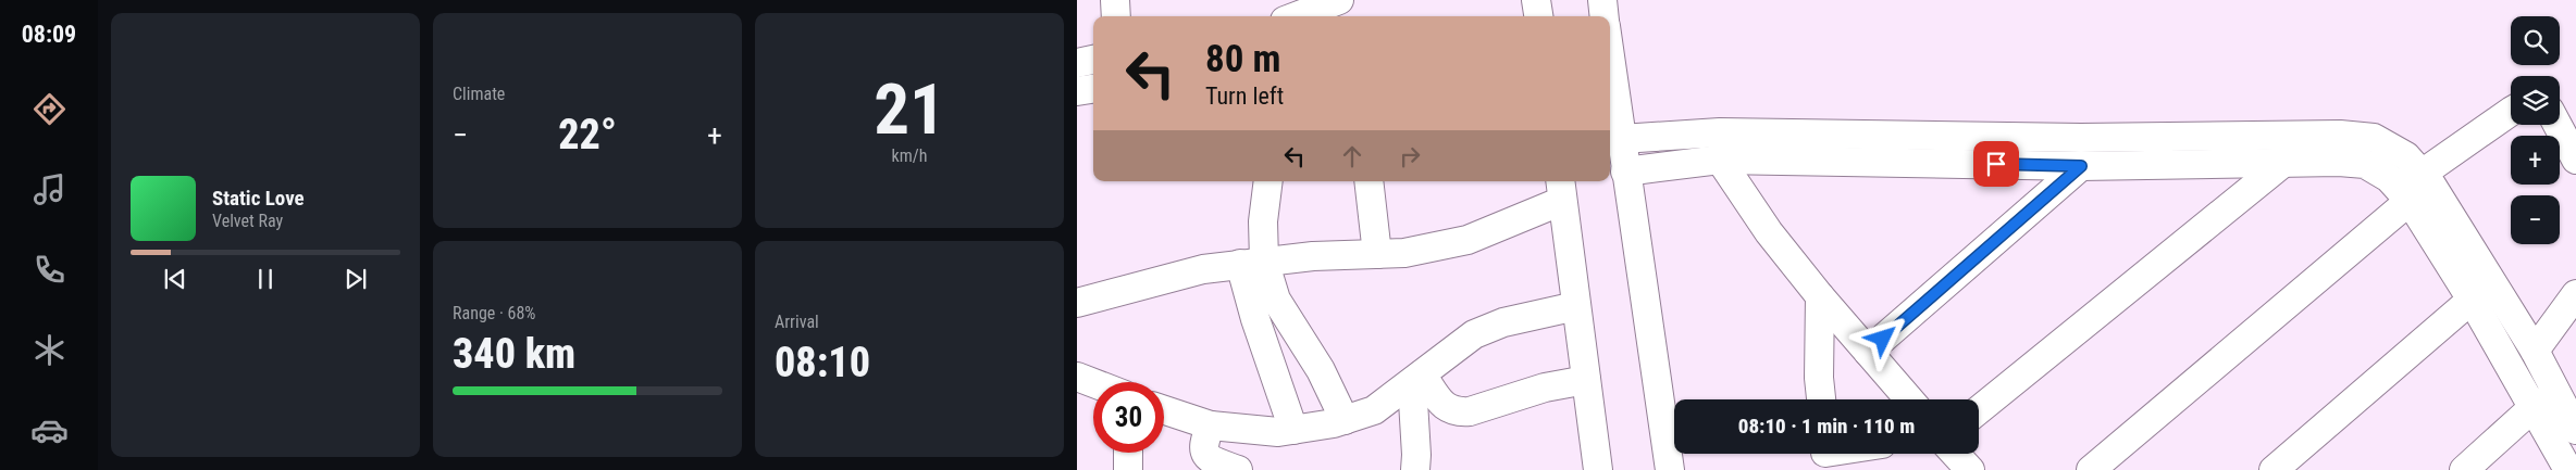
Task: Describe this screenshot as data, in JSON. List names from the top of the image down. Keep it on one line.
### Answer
{"page":{"tabs":"08:09","tile":["Climate",["21","km/h"],["Range · 68%","340 km"],["Arrival","08:10"]],"map_buttons":["+","−"],"turn":["80 m","Turn left"],"heat":["−","22°","+"],"song":["Static Love","Velvet Ray"],"limit":"30","trip":"08:10 · 1 min · 110 m"}}
